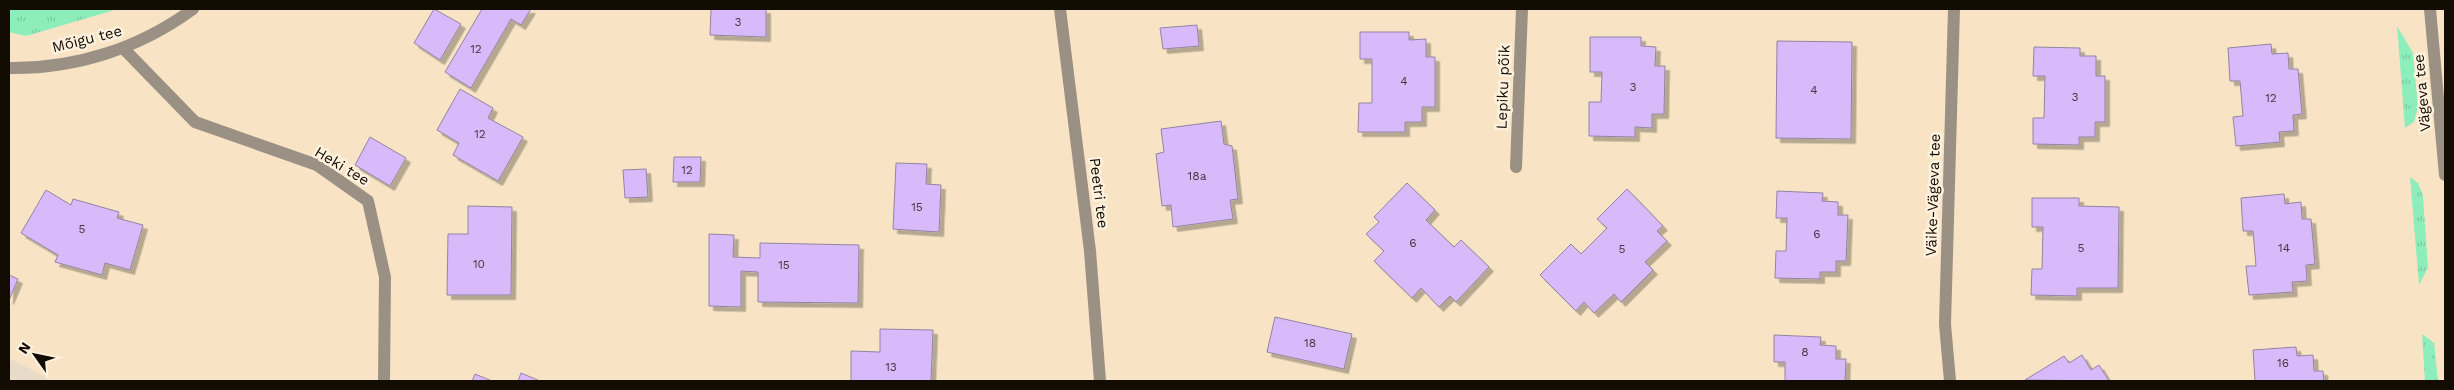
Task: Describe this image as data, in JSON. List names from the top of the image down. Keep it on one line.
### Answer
{"streets":{"street":["Mõigu tee","Lepiku põik","Vägeva tee","Heki tee","Peetri tee","Väike-Vägeva tee"]},"crossings":[["Mõigu tee","Heki tee"]],"house_numbers":["3","12","4","3","4","3","12","12","12","18a","15","5","6","6","5","14","5","10","15","18","8","16","13"],"north":"top left"}
